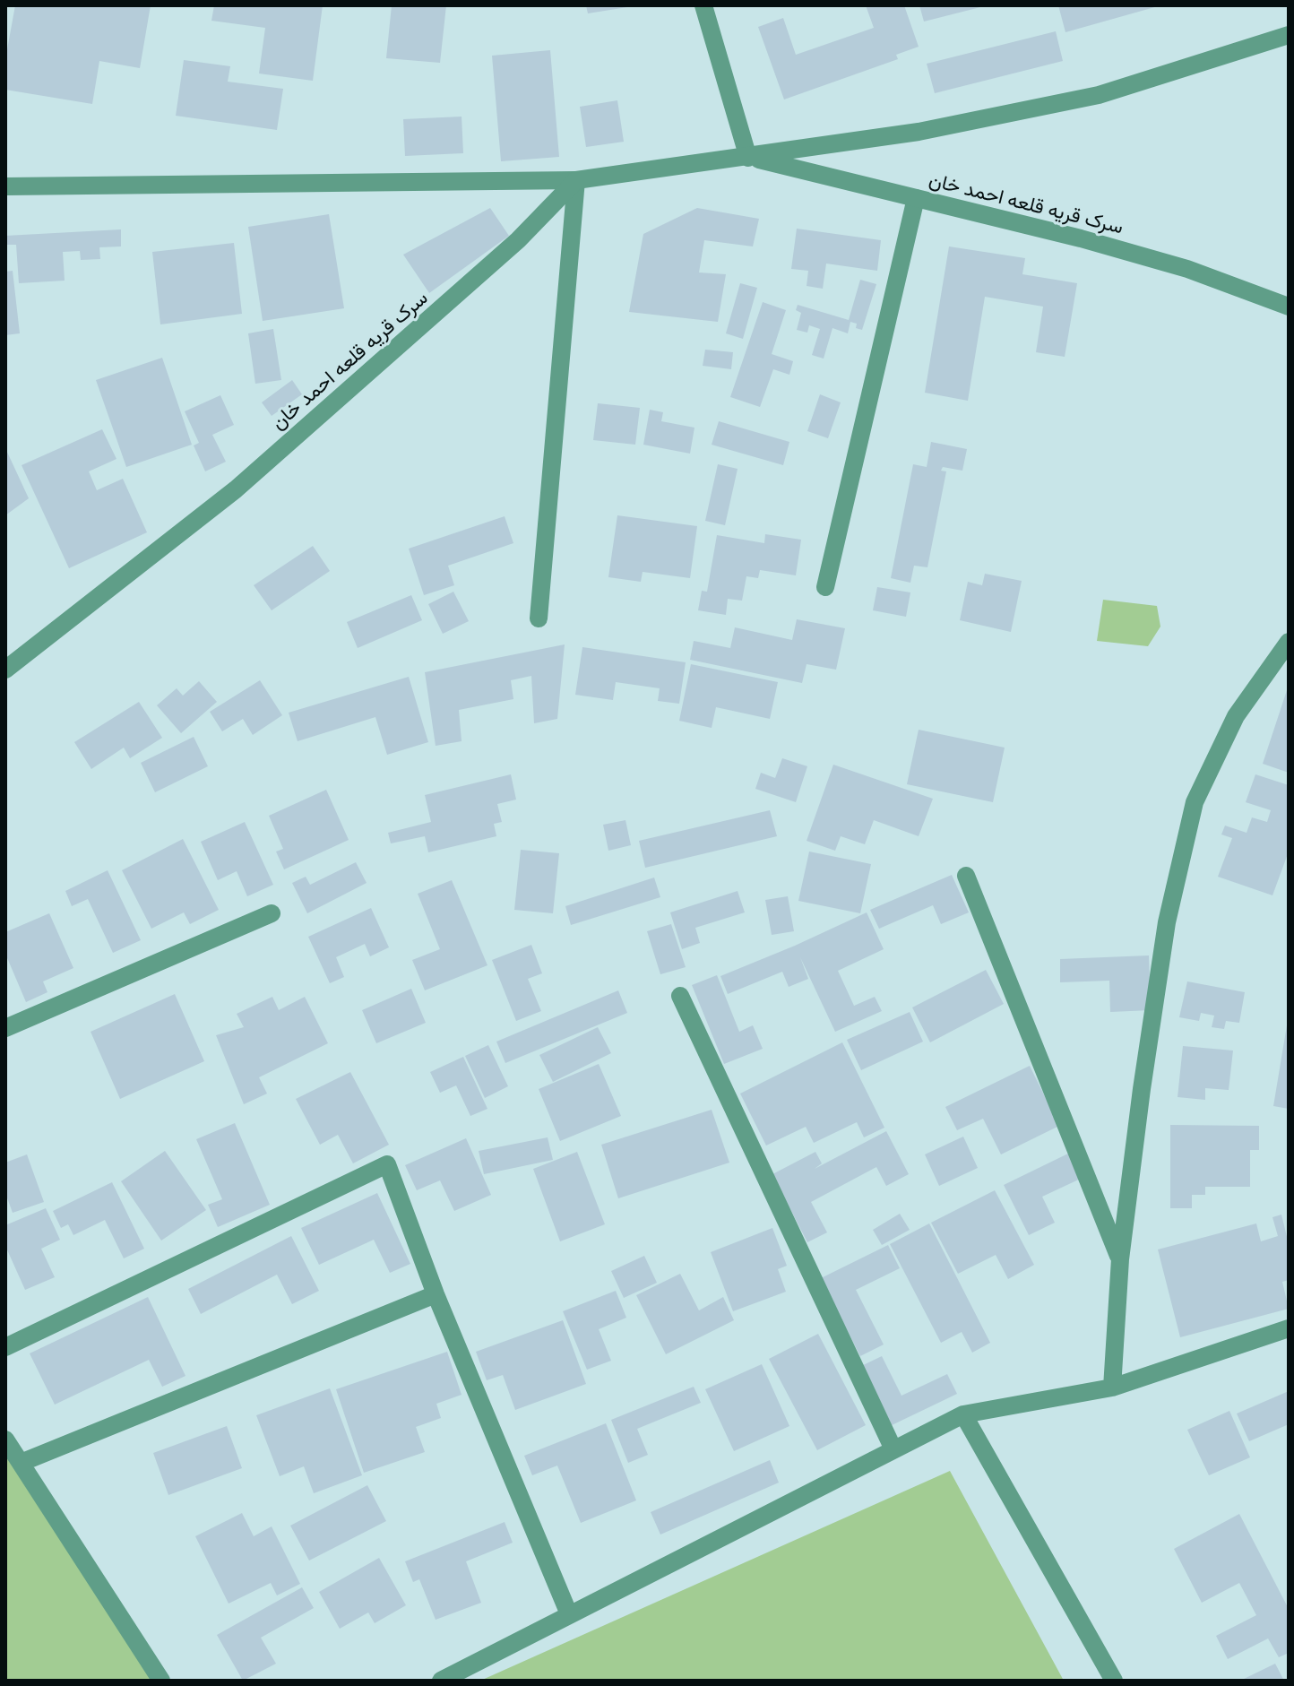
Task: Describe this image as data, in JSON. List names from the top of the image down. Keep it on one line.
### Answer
{"streets":{"street":["سرک قریه قلعه احمد خان"]}}
